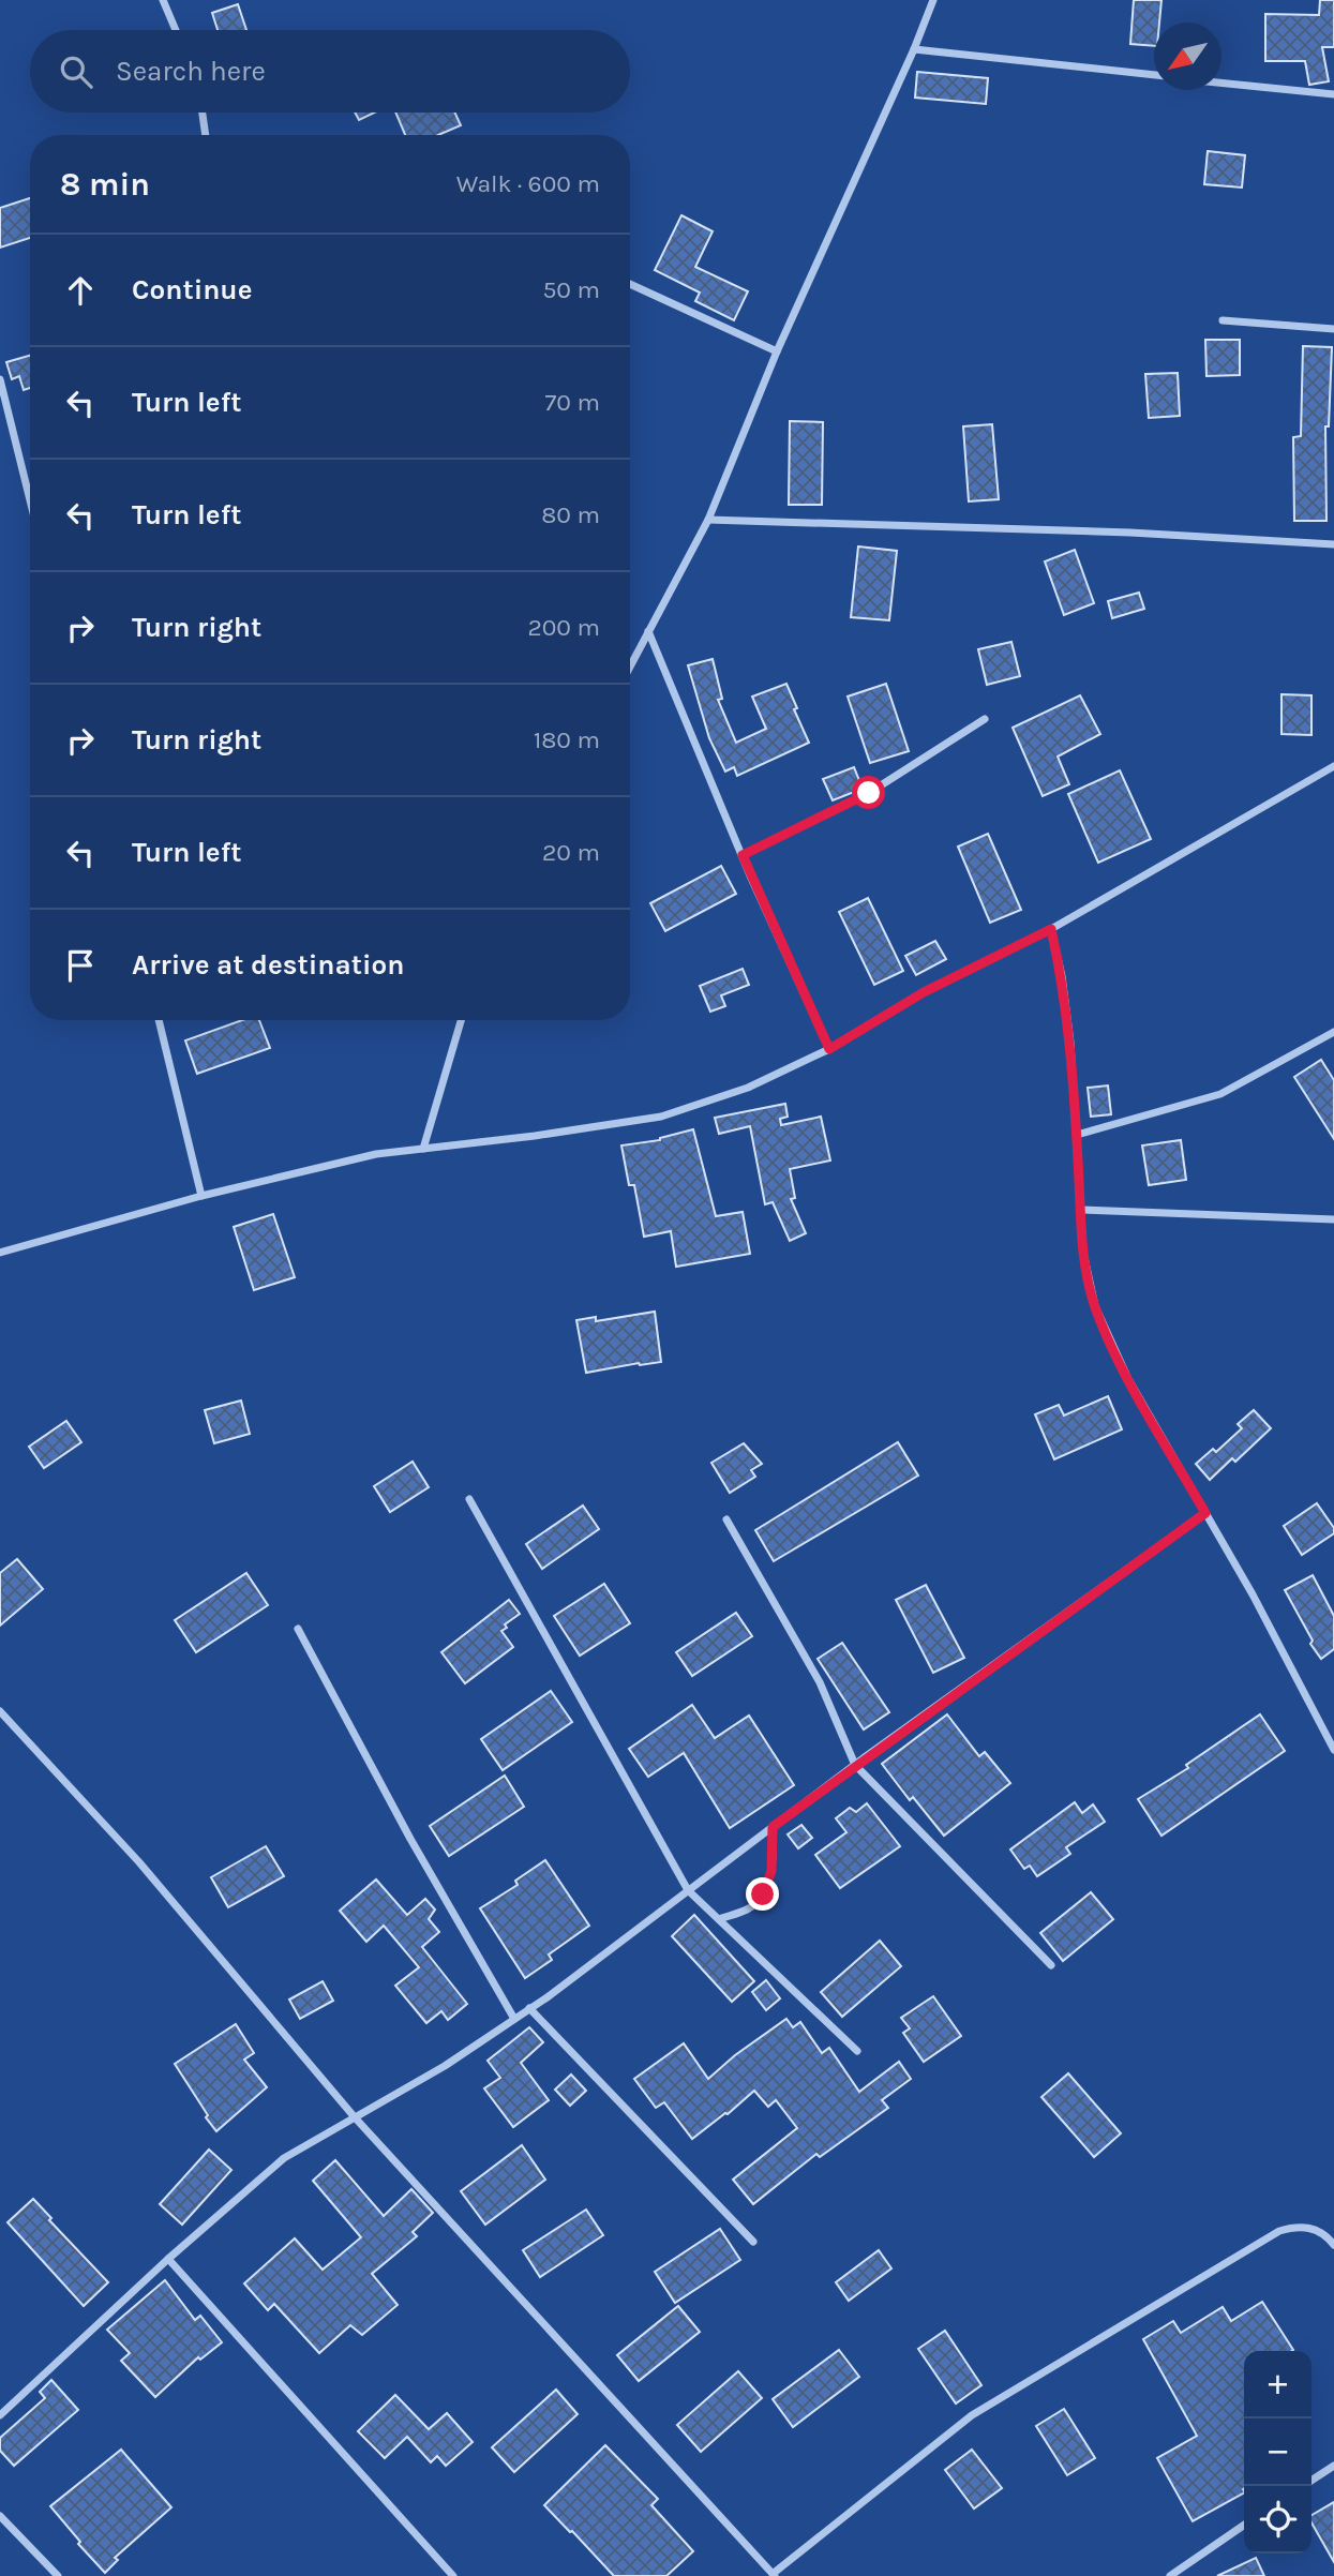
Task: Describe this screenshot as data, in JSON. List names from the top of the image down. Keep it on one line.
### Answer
{"north":"bottom left","page":{"search":"Search here","heading":["8 min","Walk · 600 m"],"list":[["Continue","50 m"],["Turn left","70 m"],["Turn left","80 m"],["Turn right","200 m"],["Turn right","180 m"],["Turn left","20 m"],"Arrive at destination"],"map_buttons":["+","−"]}}
